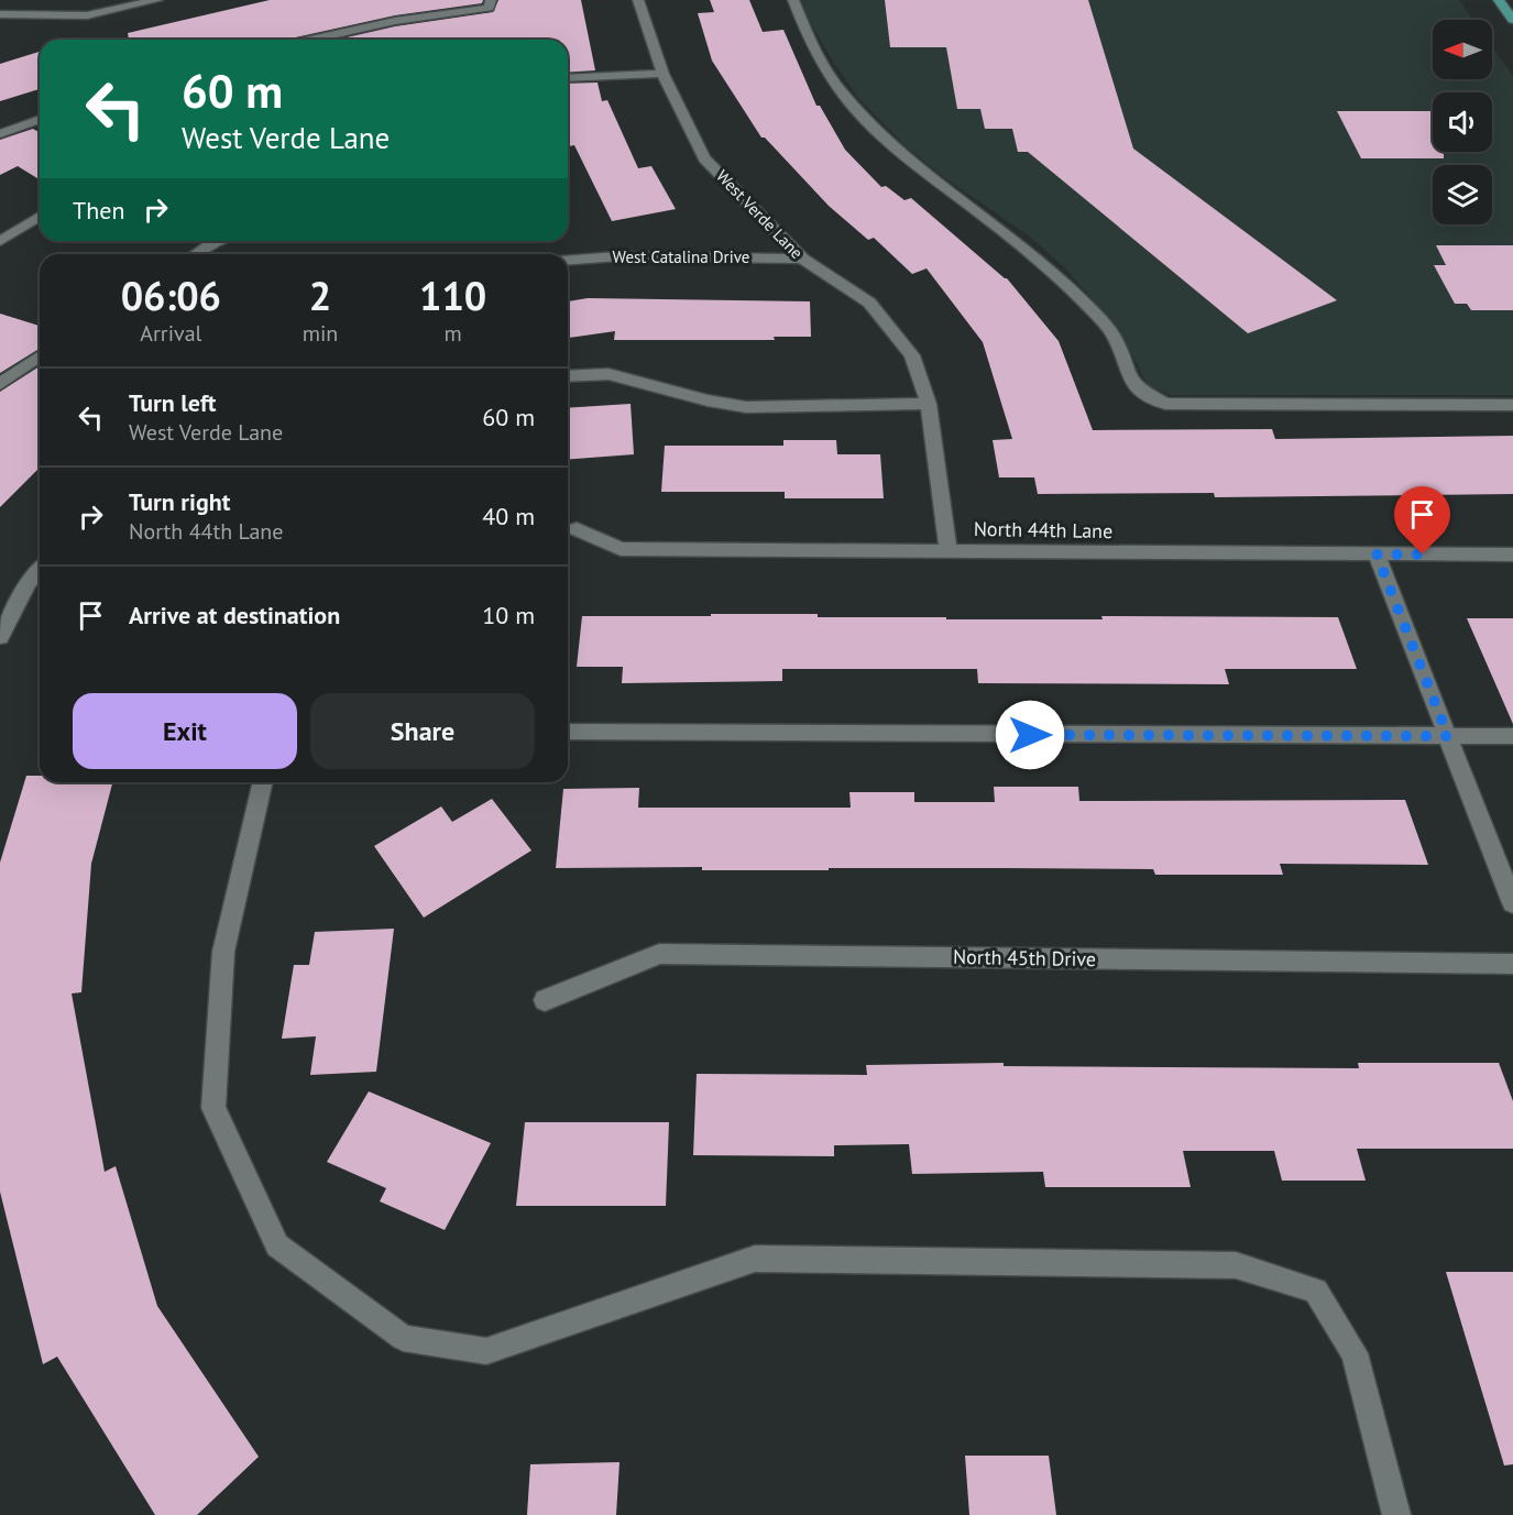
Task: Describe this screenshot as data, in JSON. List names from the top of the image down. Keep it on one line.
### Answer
{"streets":{"street":["West Verde Lane","West Catalina Drive","North 44th Lane","North 45th Drive"]},"crossings":[["West Verde Lane","West Catalina Drive"],["West Verde Lane","North 44th Lane"]],"north":"left","page":{"turn":["60 m","West Verde Lane"],"then":"Then","eta":["06:06","Arrival","2","min","110","m"],"list":[{"name":"Turn left","note":"West Verde Lane","value":"60 m"},{"name":"Turn right","note":"North 44th Lane","value":"40 m"},{"name":"Arrive at destination","value":"10 m"}],"buttons":["Exit","Share"]}}
